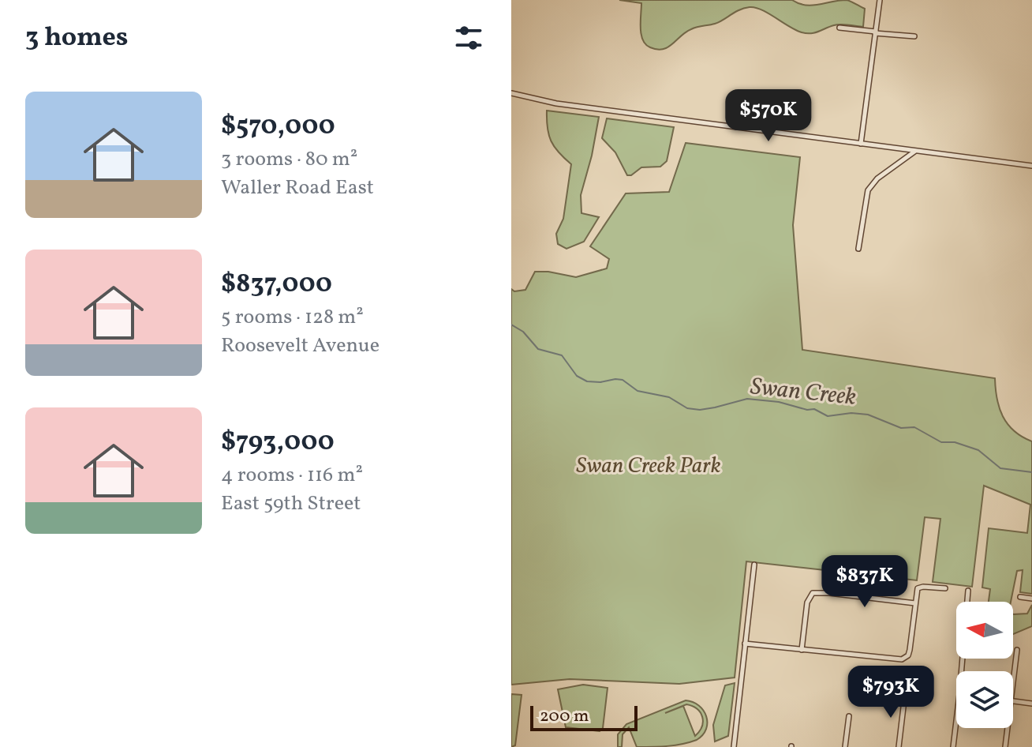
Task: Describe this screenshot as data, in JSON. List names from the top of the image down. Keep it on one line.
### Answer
{"water":["Swan Creek"],"parks":["Swan Creek Park"],"scale_bar":"200 m","north":"left","page":{"heading":"3 homes","list":[{"name":"$570,000","note":"3 rooms · 80 m² · Waller Road East"},{"name":"$837,000","note":"5 rooms · 128 m² · Roosevelt Avenue"},{"name":"$793,000","note":"4 rooms · 116 m² · East 59th Street"}],"price":["$570K","$837K","$793K"],"scale":"200 m"}}
